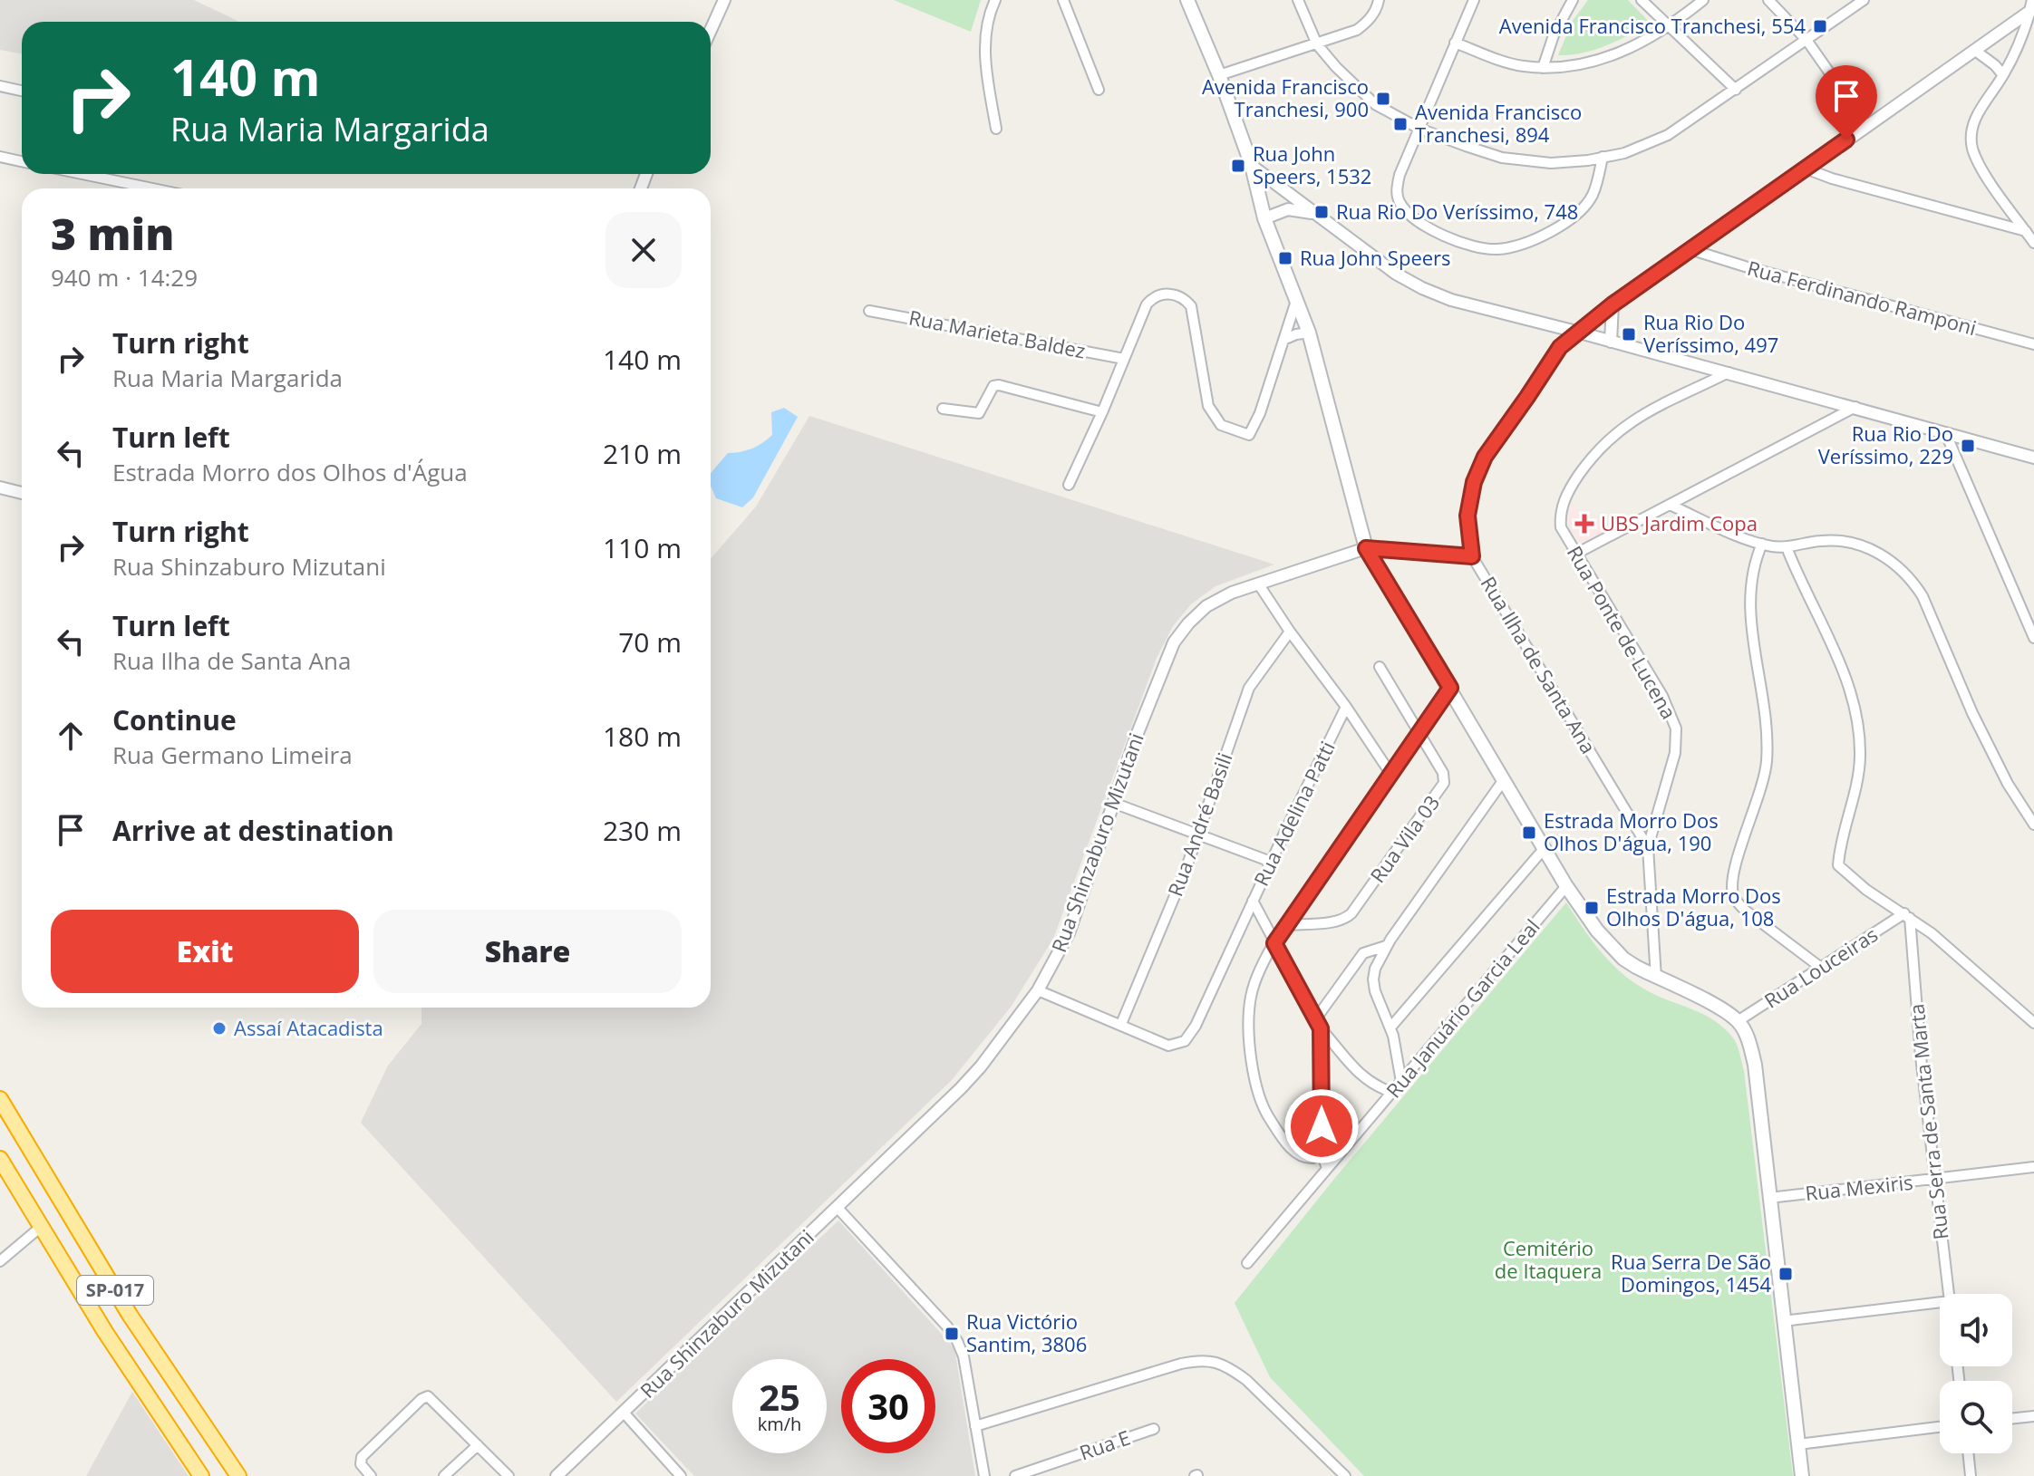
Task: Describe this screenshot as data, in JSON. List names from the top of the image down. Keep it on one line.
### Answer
{"streets":{"highway":["SP-017"],"street":["Rua Ferdinando Ramponi","Rua Marieta Baldez","Rua Ponte de Lucena","Rua Ilha de Santa Ana","Rua Adelina Patti","Rua André Basili","Rua Vila 03","Rua Shinzaburo Mizutani","Rua Louceiras","Rua Januário Garcia Leal","Rua Serra de Santa Marta","Rua Mexiris","Rua E"]},"crossings":[["Rua Ferdinando Ramponi","Rua Ilha de Santa Ana"],["Rua Ponte de Lucena","Rua Ilha de Santa Ana"],["Rua Ilha de Santa Ana","Rua Shinzaburo Mizutani"],["Rua Adelina Patti","Rua André Basili"],["Rua Louceiras","Rua Serra de Santa Marta"],["Rua Serra de Santa Marta","Rua Mexiris"]],"parks":["Cemitério de Itaquera"],"places":{"transit":["Avenida Francisco Tranchesi, 554","Avenida Francisco Tranchesi, 900","Avenida Francisco Tranchesi, 894","Rua John Speers, 1532","Rua Rio Do Veríssimo, 748","Rua John Speers","Rua Rio Do Veríssimo, 497","Rua Rio Do Veríssimo, 229","Estrada Morro Dos Olhos D'água, 190","Estrada Morro Dos Olhos D'água, 108","Rua Serra De São Domingos, 1454","Rua Victório Santim, 3806"],"health":["UBS Jardim Copa"],"other":["Assaí Atacadista"]},"page":{"turn":["140 m","Rua Maria Margarida"],"heading":["3 min","940 m · 14:29"],"list":[{"name":"Turn right","note":"Rua Maria Margarida","value":"140 m"},{"name":"Turn left","note":"Estrada Morro dos Olhos d'Água","value":"210 m"},{"name":"Turn right","note":"Rua Shinzaburo Mizutani","value":"110 m"},{"name":"Turn left","note":"Rua Ilha de Santa Ana","value":"70 m"},{"name":"Continue","note":"Rua Germano Limeira","value":"180 m"},{"name":"Arrive at destination","value":"230 m"}],"buttons":["Exit","Share"],"speed":"25 km/h","limit":"30"}}
